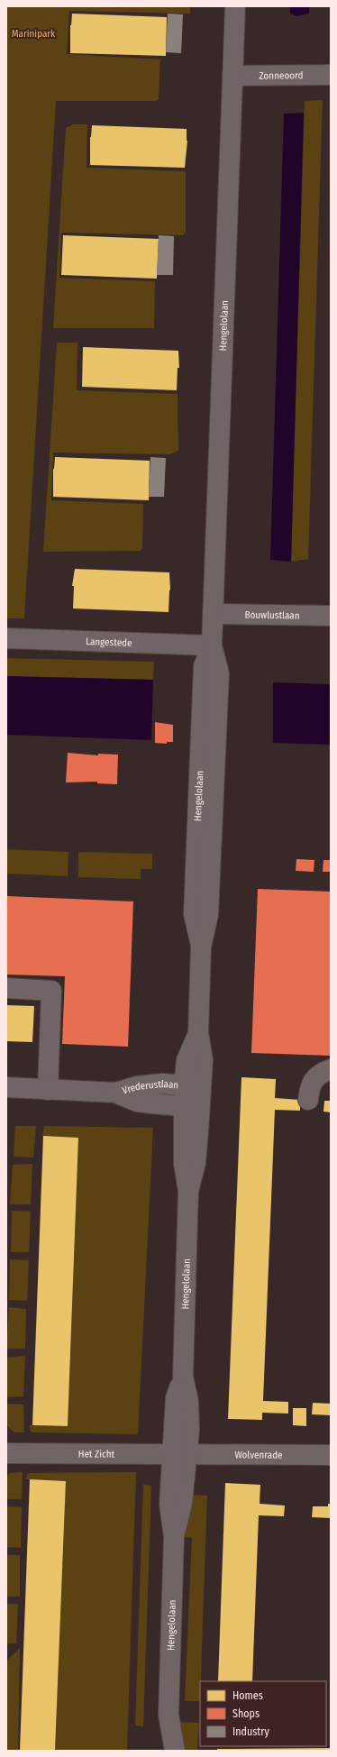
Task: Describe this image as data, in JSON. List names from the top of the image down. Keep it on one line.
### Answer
{"streets":{"street":["Zonneoord","Hengelolaan","Bouwlustlaan","Langestede","Vrederustlaan","Het Zicht","Wolvenrade"]},"crossings":[["Zonneoord","Hengelolaan"],["Hengelolaan","Bouwlustlaan"],["Hengelolaan","Langestede"],["Hengelolaan","Vrederustlaan"],["Hengelolaan","Het Zicht"],["Hengelolaan","Wolvenrade"],["Het Zicht","Wolvenrade"]],"parks":["Marinipark"],"legend":["Homes","Shops","Industry"]}
